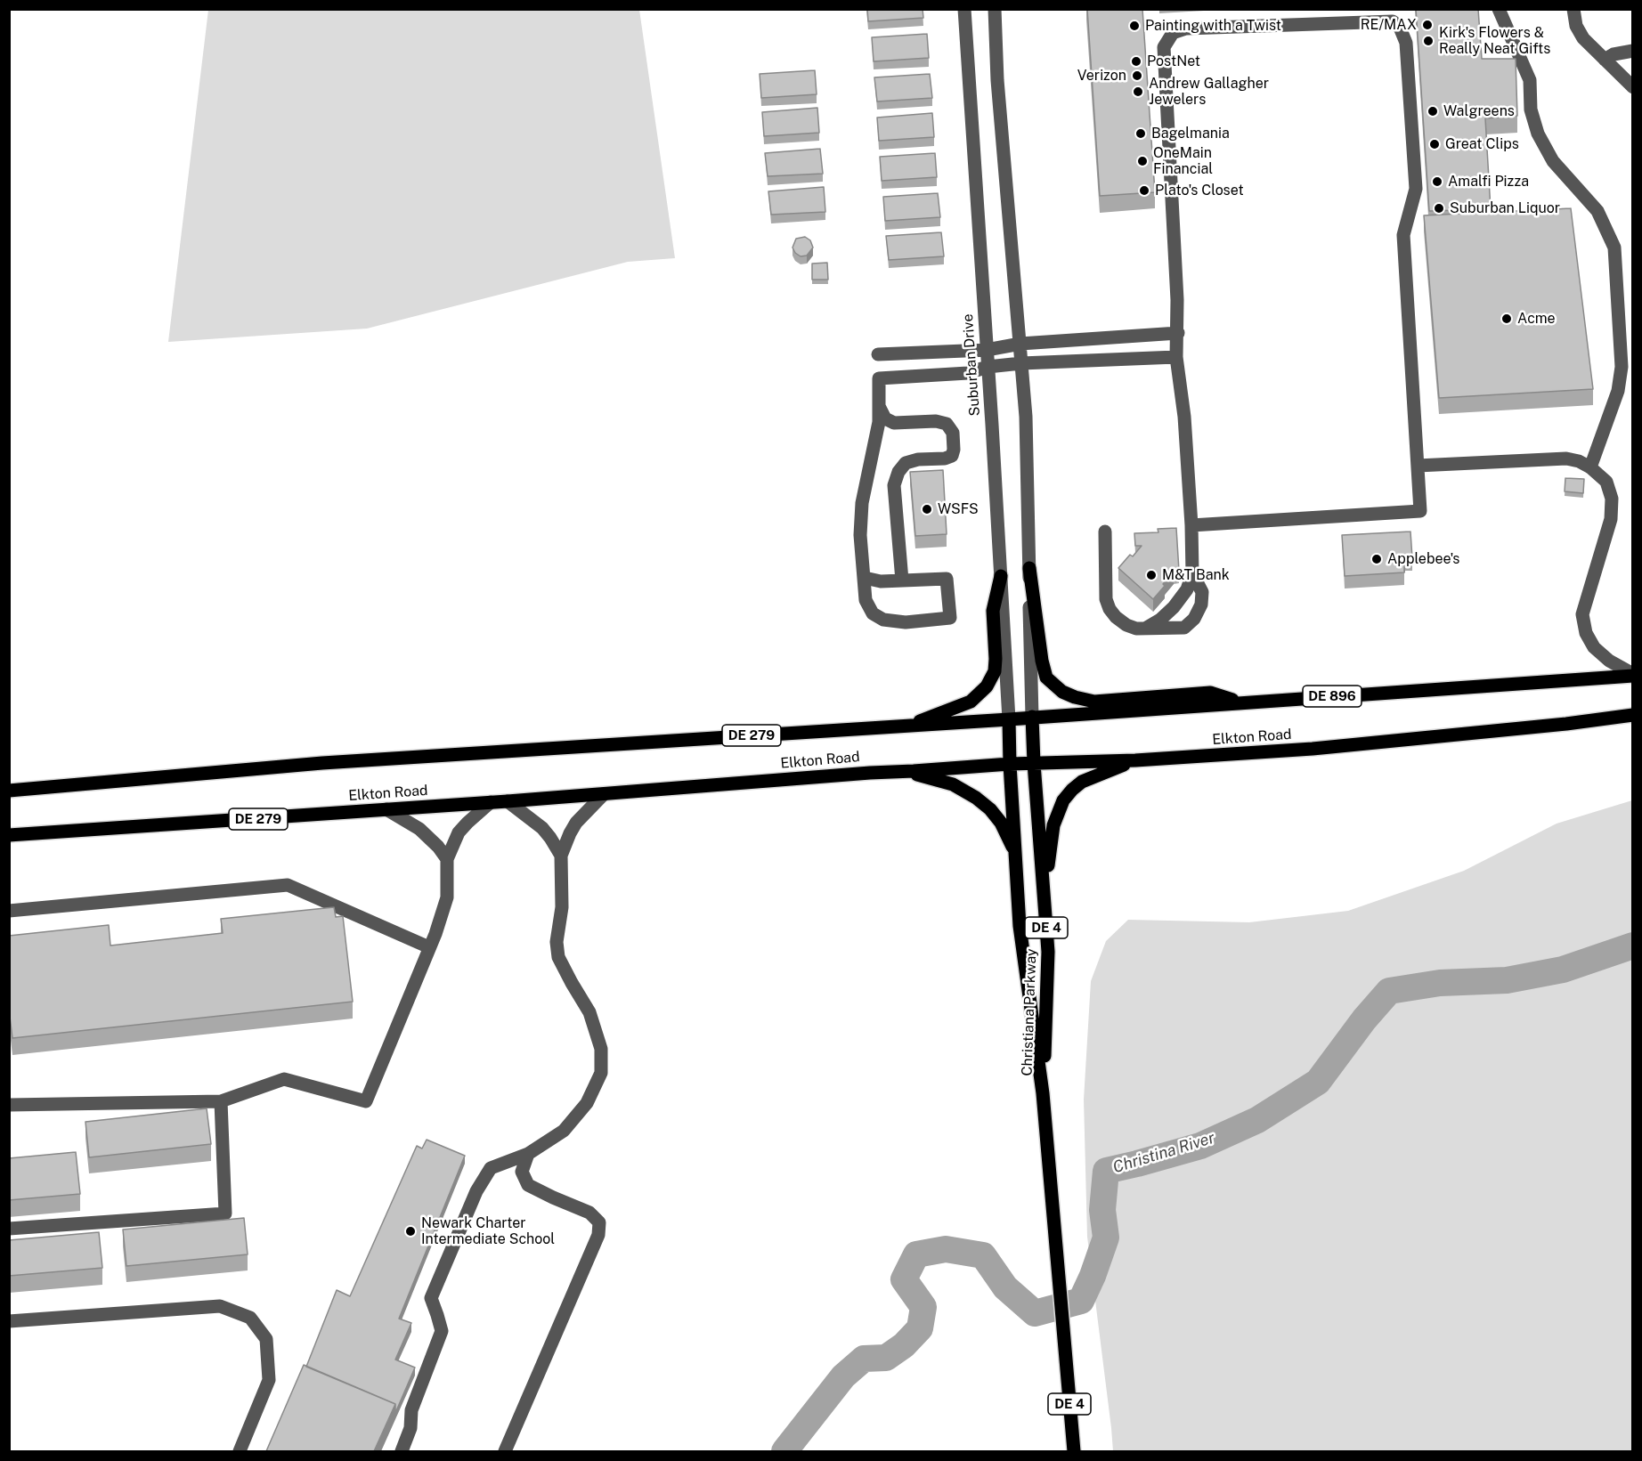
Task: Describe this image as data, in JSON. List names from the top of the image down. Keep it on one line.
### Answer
{"streets":{"main road":["DE 896","DE 279","Elkton Road","DE 4","Christiana Parkway"],"street":["Suburban Drive"]},"crossings":[["Suburban Drive","Elkton Road"],["Suburban Drive","Christiana Parkway"],["Elkton Road","Christiana Parkway"],["DE 4","Christiana Parkway"]],"water":["Christina River"],"places":["RE/MAX","Painting with a Twist","Kirk's Flowers & Really Neat Gifts","PostNet","Verizon","Andrew Gallagher Jewelers","Walgreens","Bagelmania","Great Clips","OneMain Financial","Amalfi Pizza","Plato's Closet","Suburban Liquor","Acme","WSFS","Applebee's","M&T Bank","Newark Charter Intermediate School"]}
